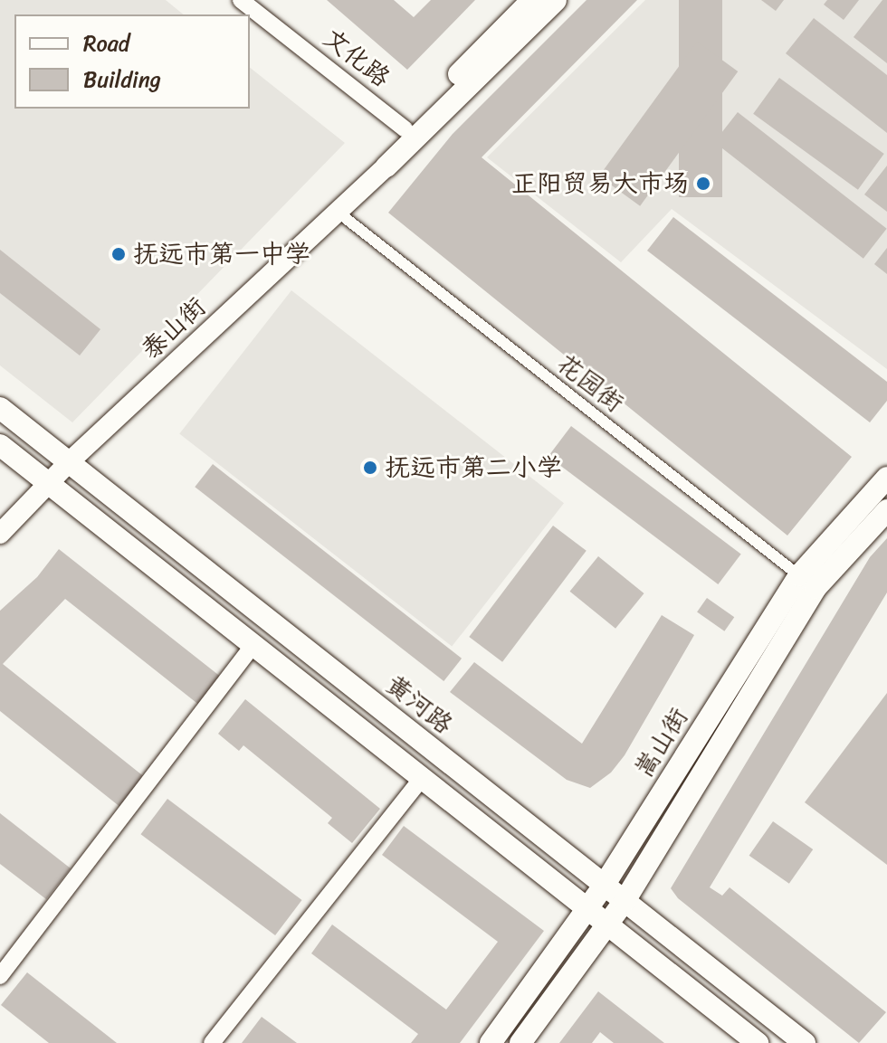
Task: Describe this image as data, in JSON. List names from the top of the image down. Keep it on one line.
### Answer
{"streets":{"main road":["泰山街","黄河路","嵩山街"],"street":["文化路","花园街"]},"crossings":[["文化路","泰山街"],["泰山街","花园街"],["泰山街","黄河路"],["花园街","嵩山街"],["黄河路","嵩山街"]],"places":["正阳贸易大市场","抚远市第一中学","抚远市第二小学"],"legend":["Road","Building"]}
